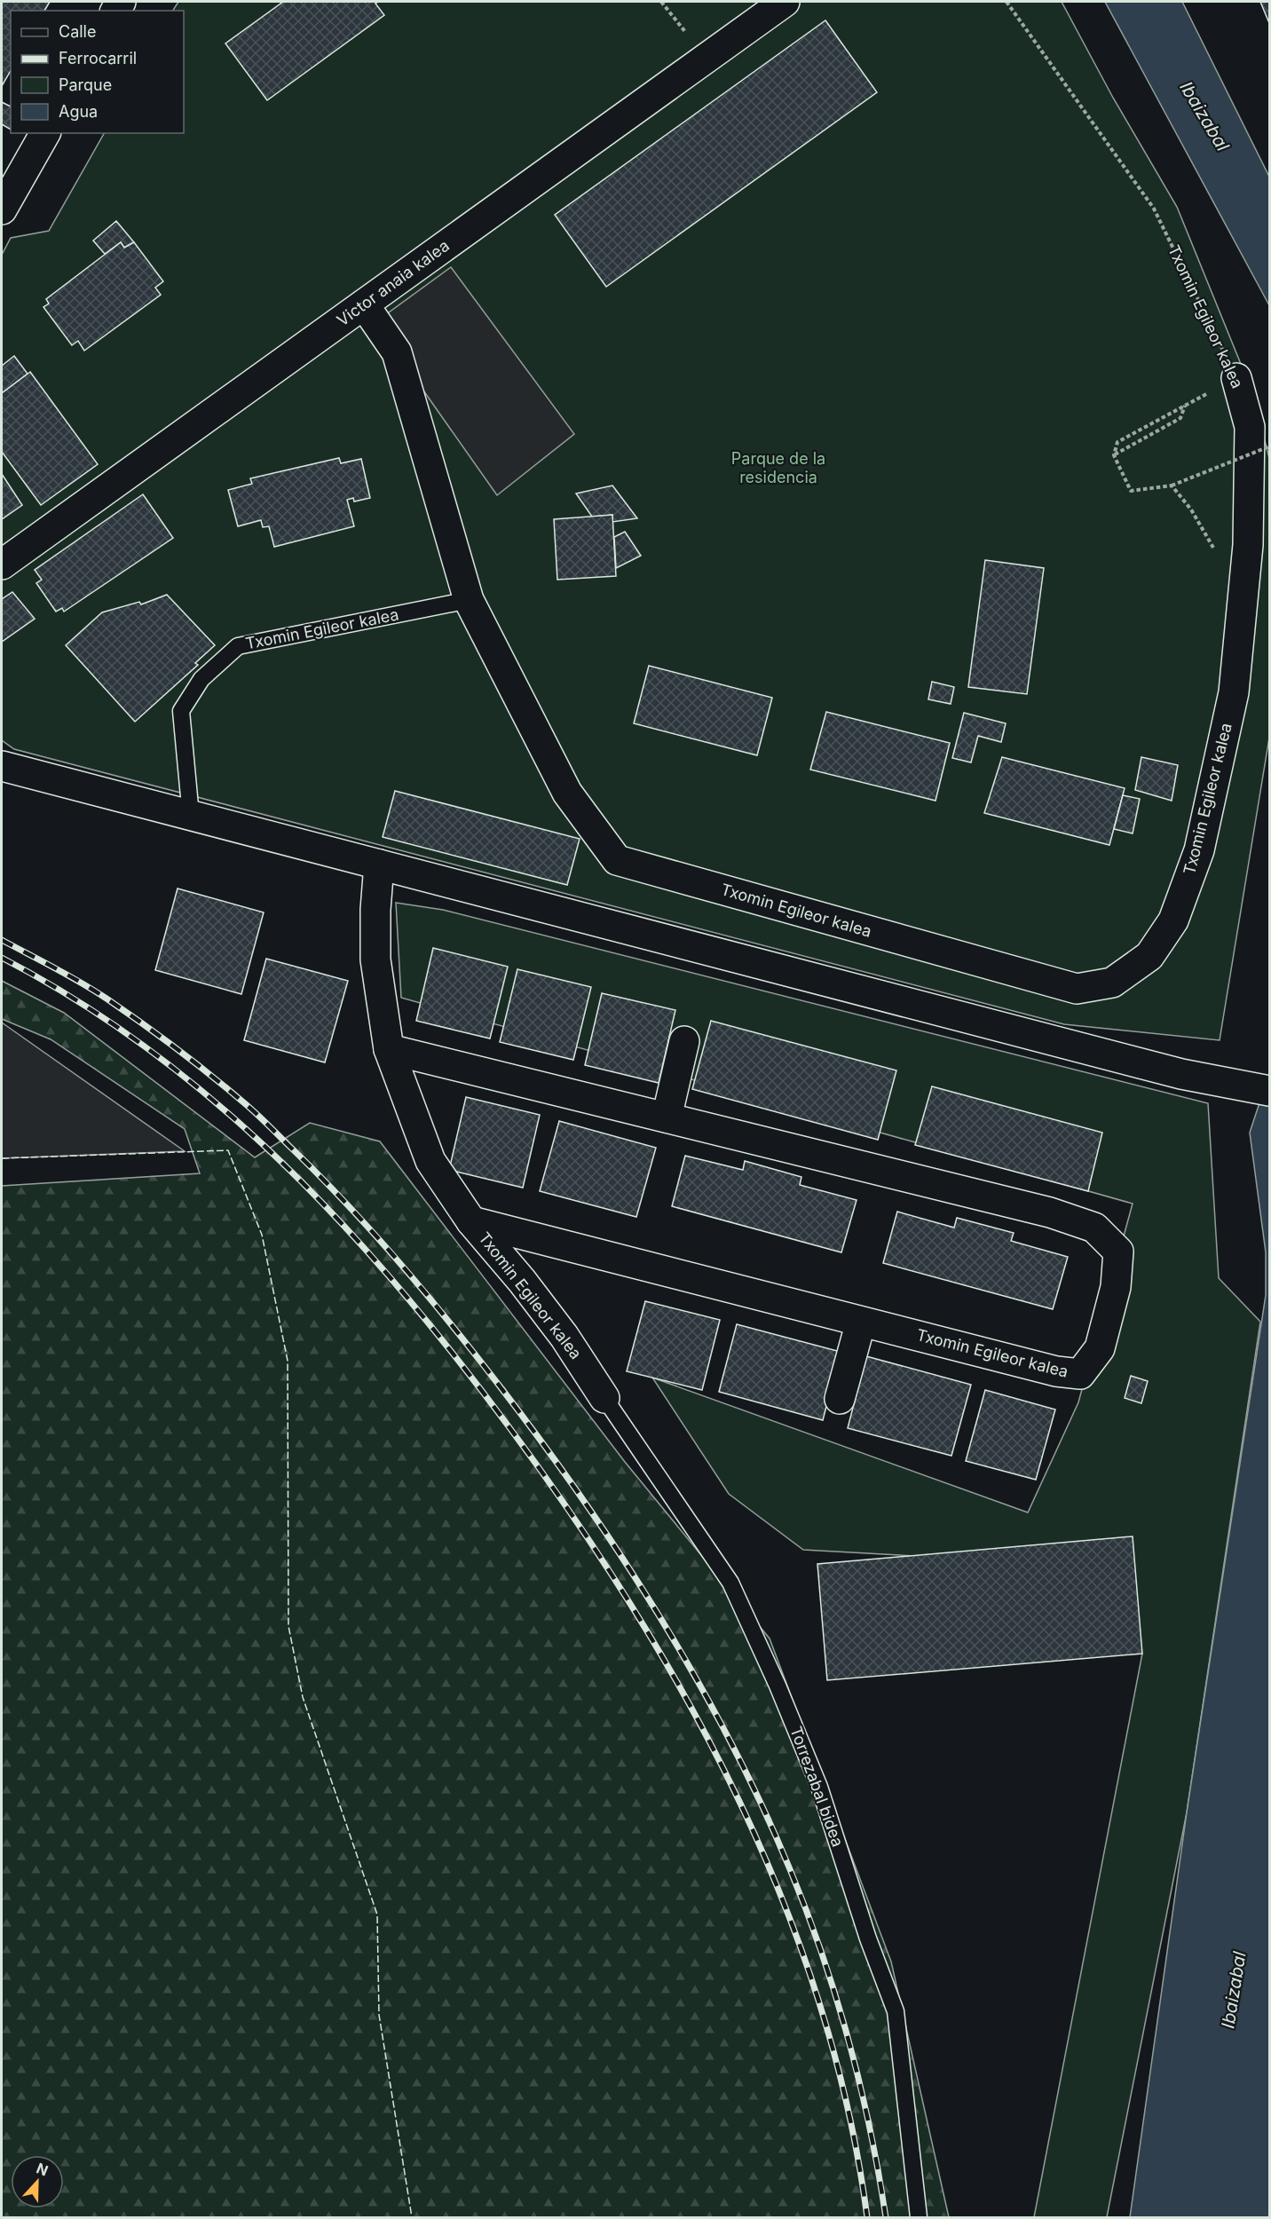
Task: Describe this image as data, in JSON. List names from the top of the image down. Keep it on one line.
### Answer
{"streets":{"street":["Victor anaia kalea","Txomin Egileor kalea"],"lane":["Torrezabal bidea"]},"crossings":[["Victor anaia kalea","Txomin Egileor kalea"],["Txomin Egileor kalea","Torrezabal bidea"]],"water":["Ibaizabal"],"parks":["Parque de la residencia"],"legend":["Calle","Ferrocarril","Parque","Agua"],"north":"top"}
